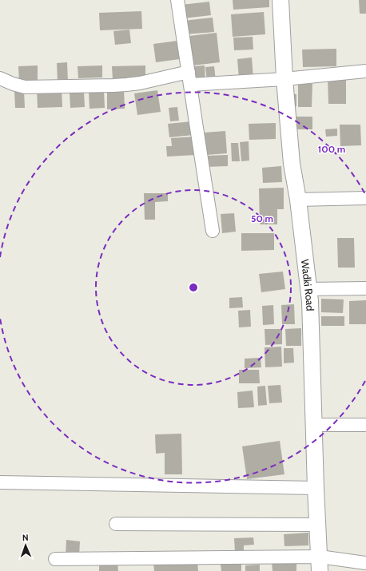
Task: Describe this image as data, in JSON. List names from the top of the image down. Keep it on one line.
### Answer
{"streets":{"street":["Wadki Road"]},"north":"top","rings":["100 m","50 m"]}
